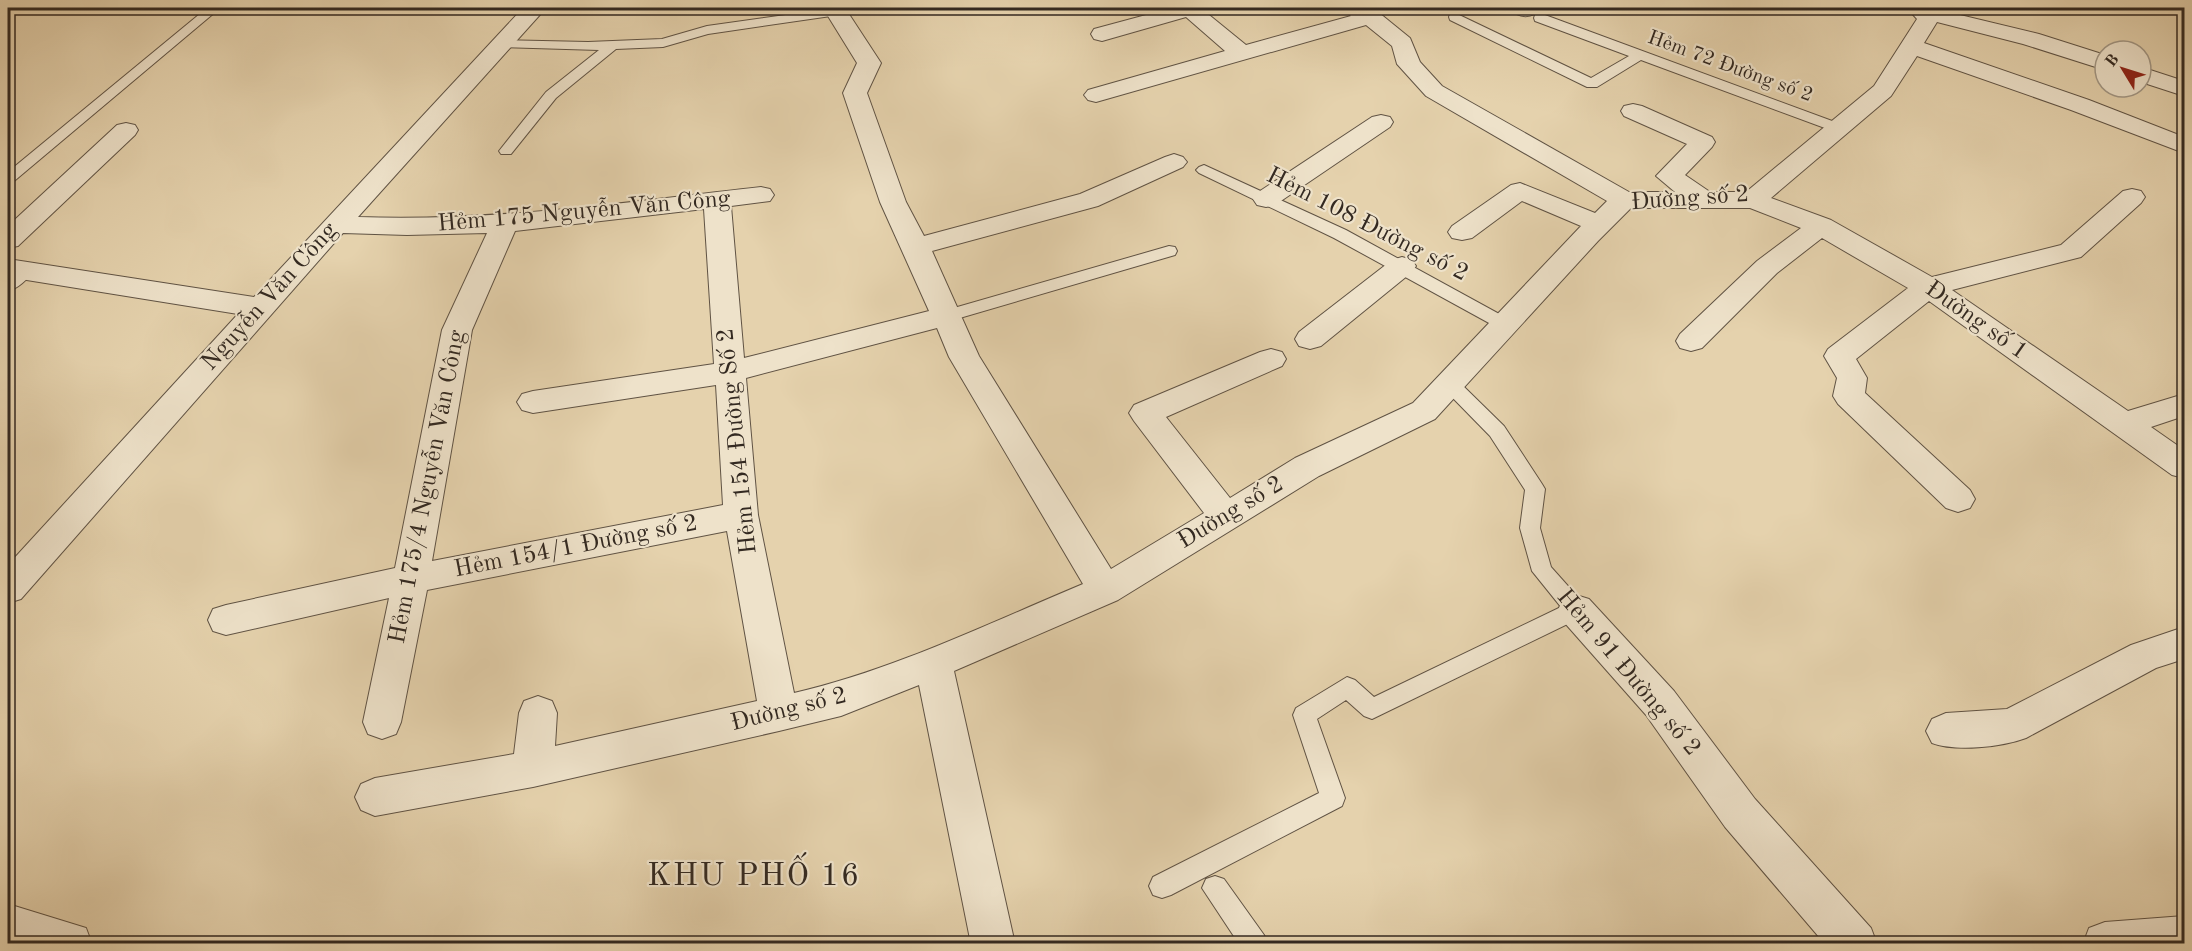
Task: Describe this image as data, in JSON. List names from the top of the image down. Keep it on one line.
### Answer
{"streets":{"street":["Đường số 2","Hẻm 175 Nguyễn Văn Công","Nguyễn Văn Công","Đường số 1","Hẻm 154 Đường Số 2","Hẻm 175/4 Nguyễn Văn Công","Hẻm 154/1 Đường số 2","Hẻm 91 Đường số 2"],"lane":["Hẻm 72 Đường số 2","Hẻm 108 Đường số 2"]},"crossings":[["Hẻm 72 Đường số 2","Đường số 2"],["Đường số 2","Hẻm 108 Đường số 2"],["Đường số 2","Đường số 1"],["Đường số 2","Hẻm 154 Đường Số 2"],["Đường số 2","Hẻm 91 Đường số 2"],["Hẻm 175 Nguyễn Văn Công","Nguyễn Văn Công"],["Hẻm 175 Nguyễn Văn Công","Hẻm 154 Đường Số 2"],["Hẻm 175 Nguyễn Văn Công","Hẻm 175/4 Nguyễn Văn Công"],["Hẻm 154 Đường Số 2","Hẻm 154/1 Đường số 2"],["Hẻm 175/4 Nguyễn Văn Công","Hẻm 154/1 Đường số 2"]],"districts":["KHU PHỐ 16"],"north":"top left"}
